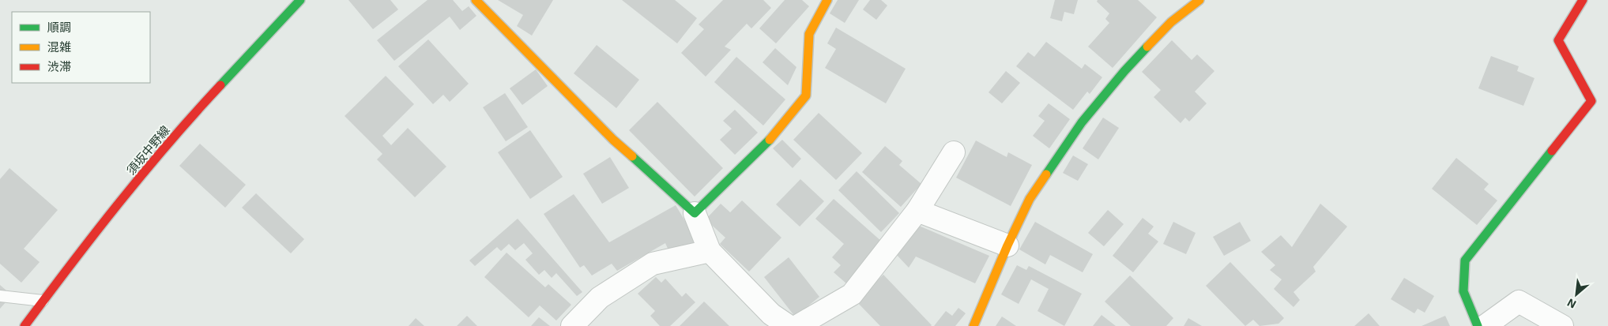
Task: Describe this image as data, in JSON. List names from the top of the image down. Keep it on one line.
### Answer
{"streets":{"street":["須坂中野線"]},"legend":["順調","混雑","渋滞"],"north":"bottom left"}
